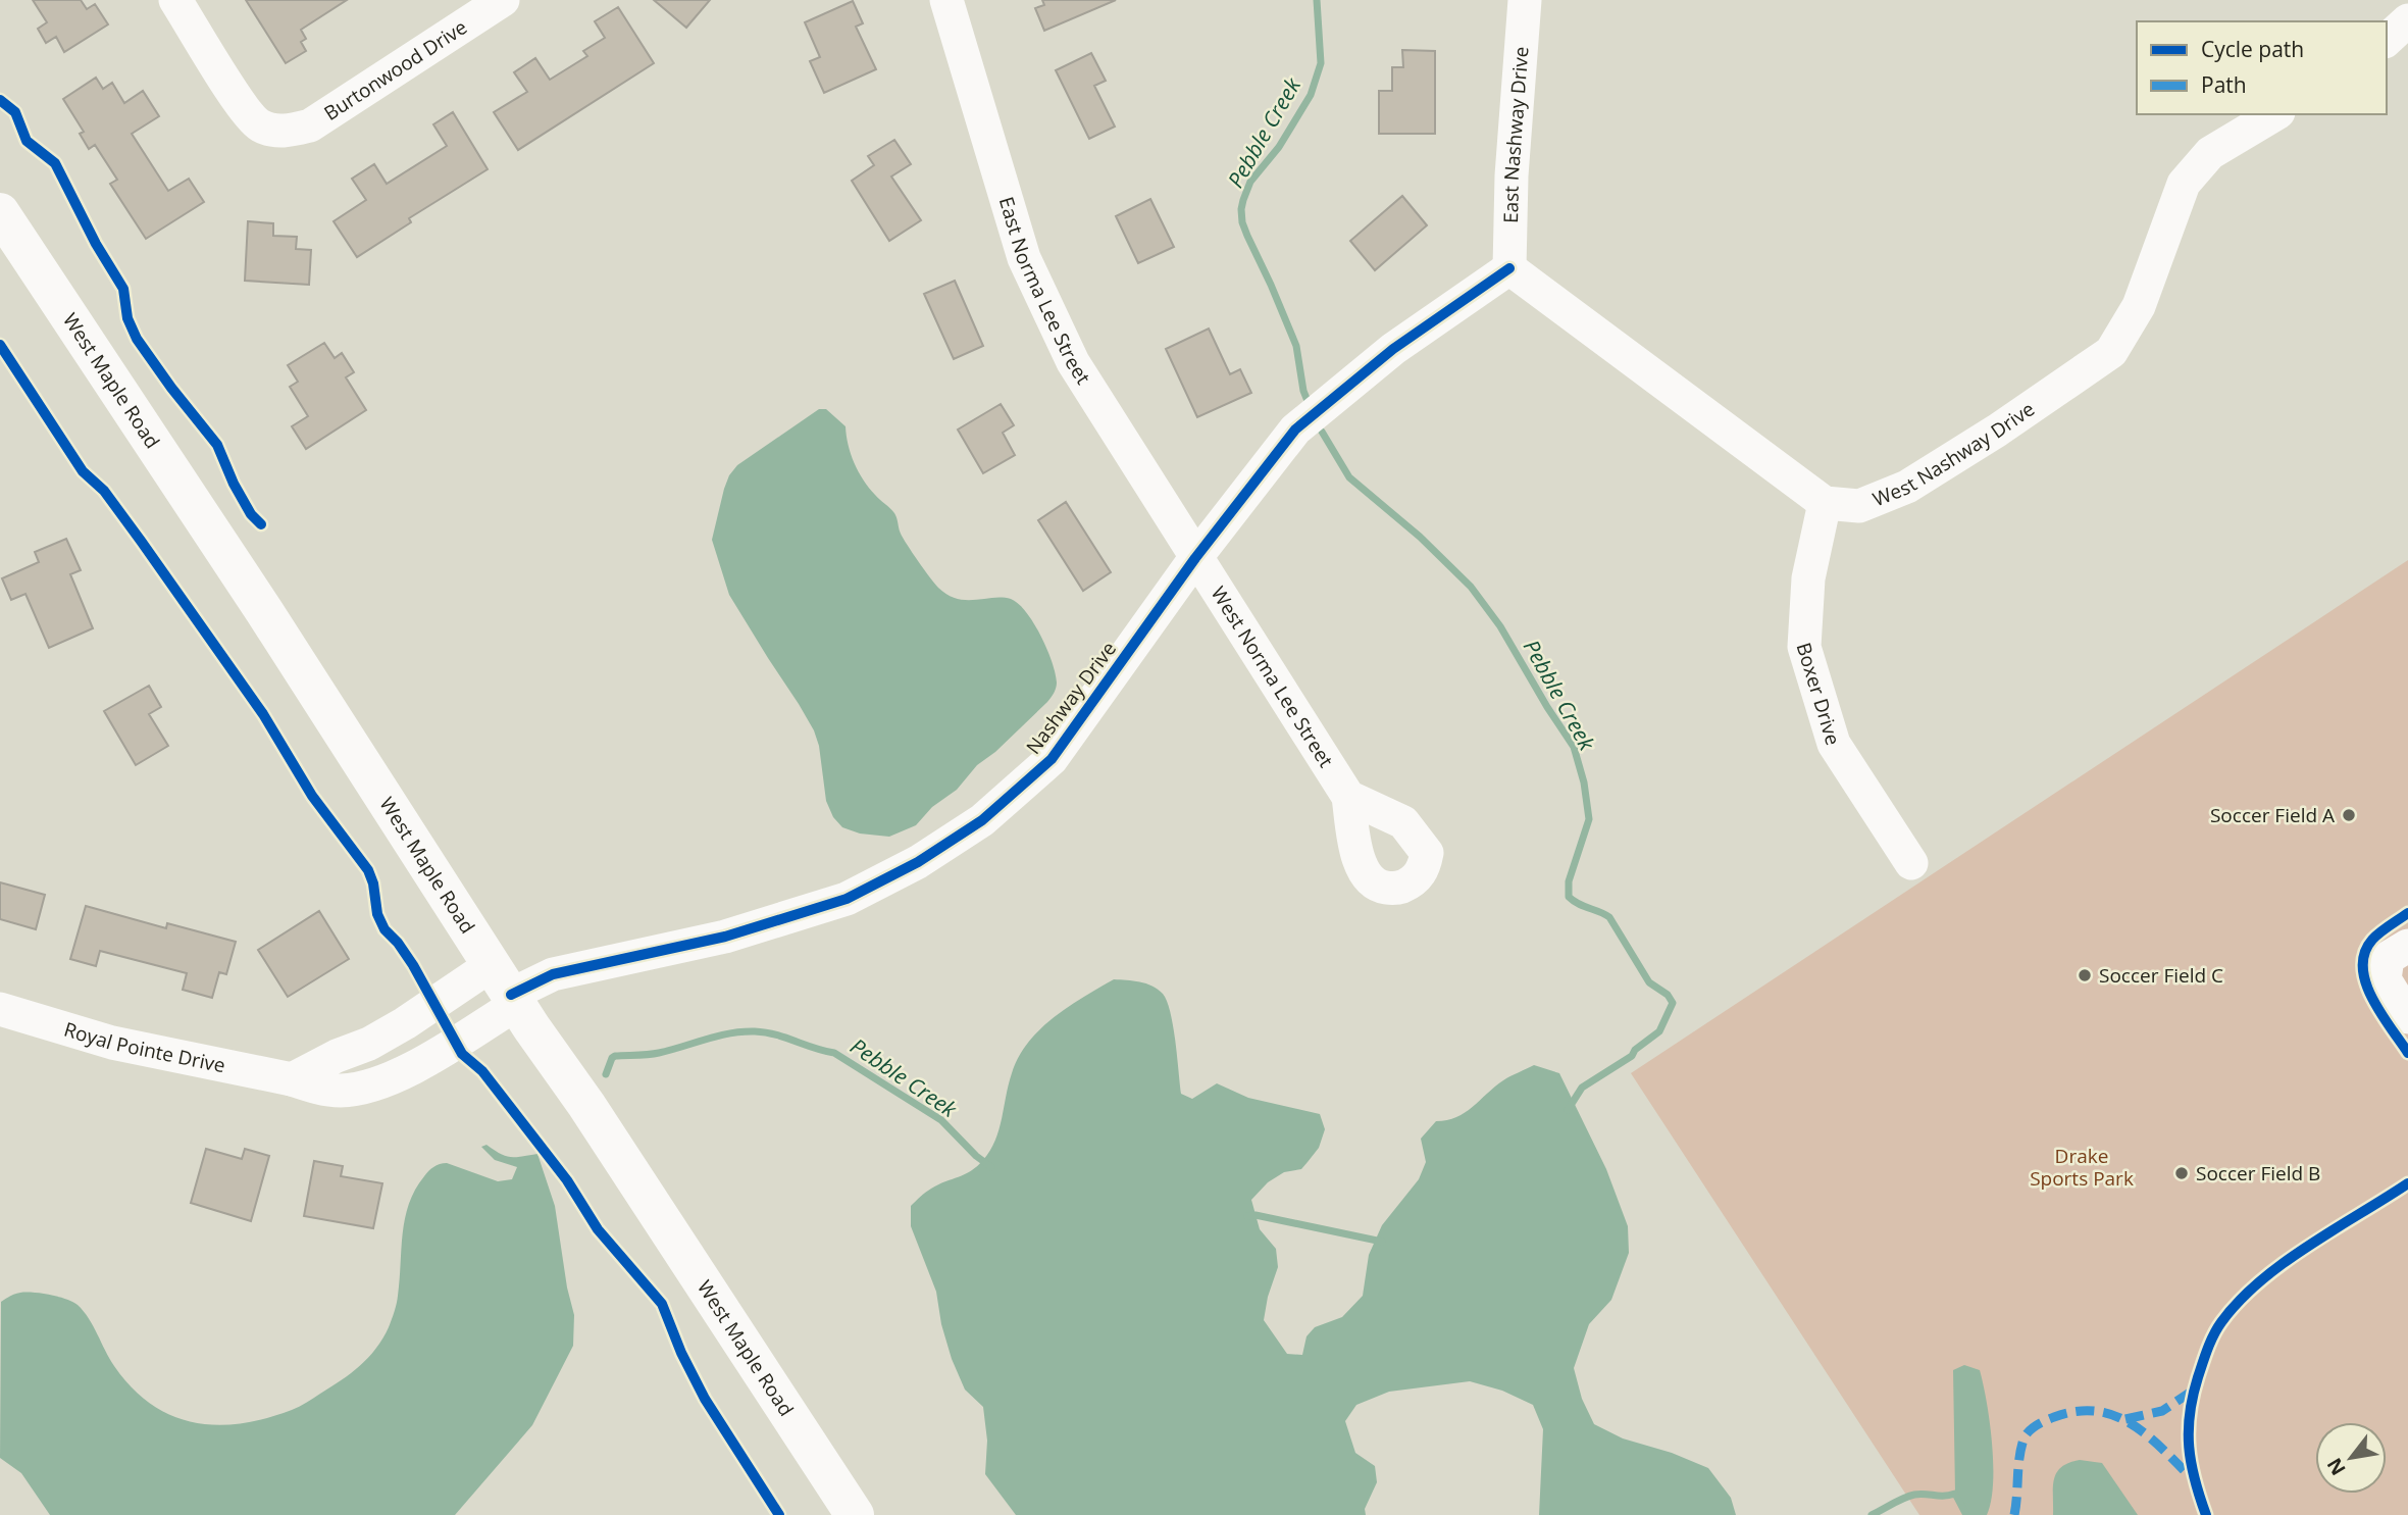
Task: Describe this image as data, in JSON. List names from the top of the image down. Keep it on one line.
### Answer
{"streets":{"main road":["West Maple Road"],"street":["Burtonwood Drive","East Nashway Drive","East Norma Lee Street","West Nashway Drive","West Norma Lee Street","Boxer Drive","Nashway Drive","Royal Pointe Drive"]},"crossings":[["East Nashway Drive","Nashway Drive"],["East Norma Lee Street","West Norma Lee Street"],["East Norma Lee Street","Nashway Drive"],["West Maple Road","Nashway Drive"],["West Maple Road","Royal Pointe Drive"],["West Nashway Drive","Boxer Drive"],["West Norma Lee Street","Nashway Drive"],["Nashway Drive","Royal Pointe Drive"]],"water":["Pebble Creek"],"parks":["Drake Sports Park"],"places":["Soccer Field A","Soccer Field C","Soccer Field B"],"legend":["Cycle path","Path"],"north":"bottom left"}
